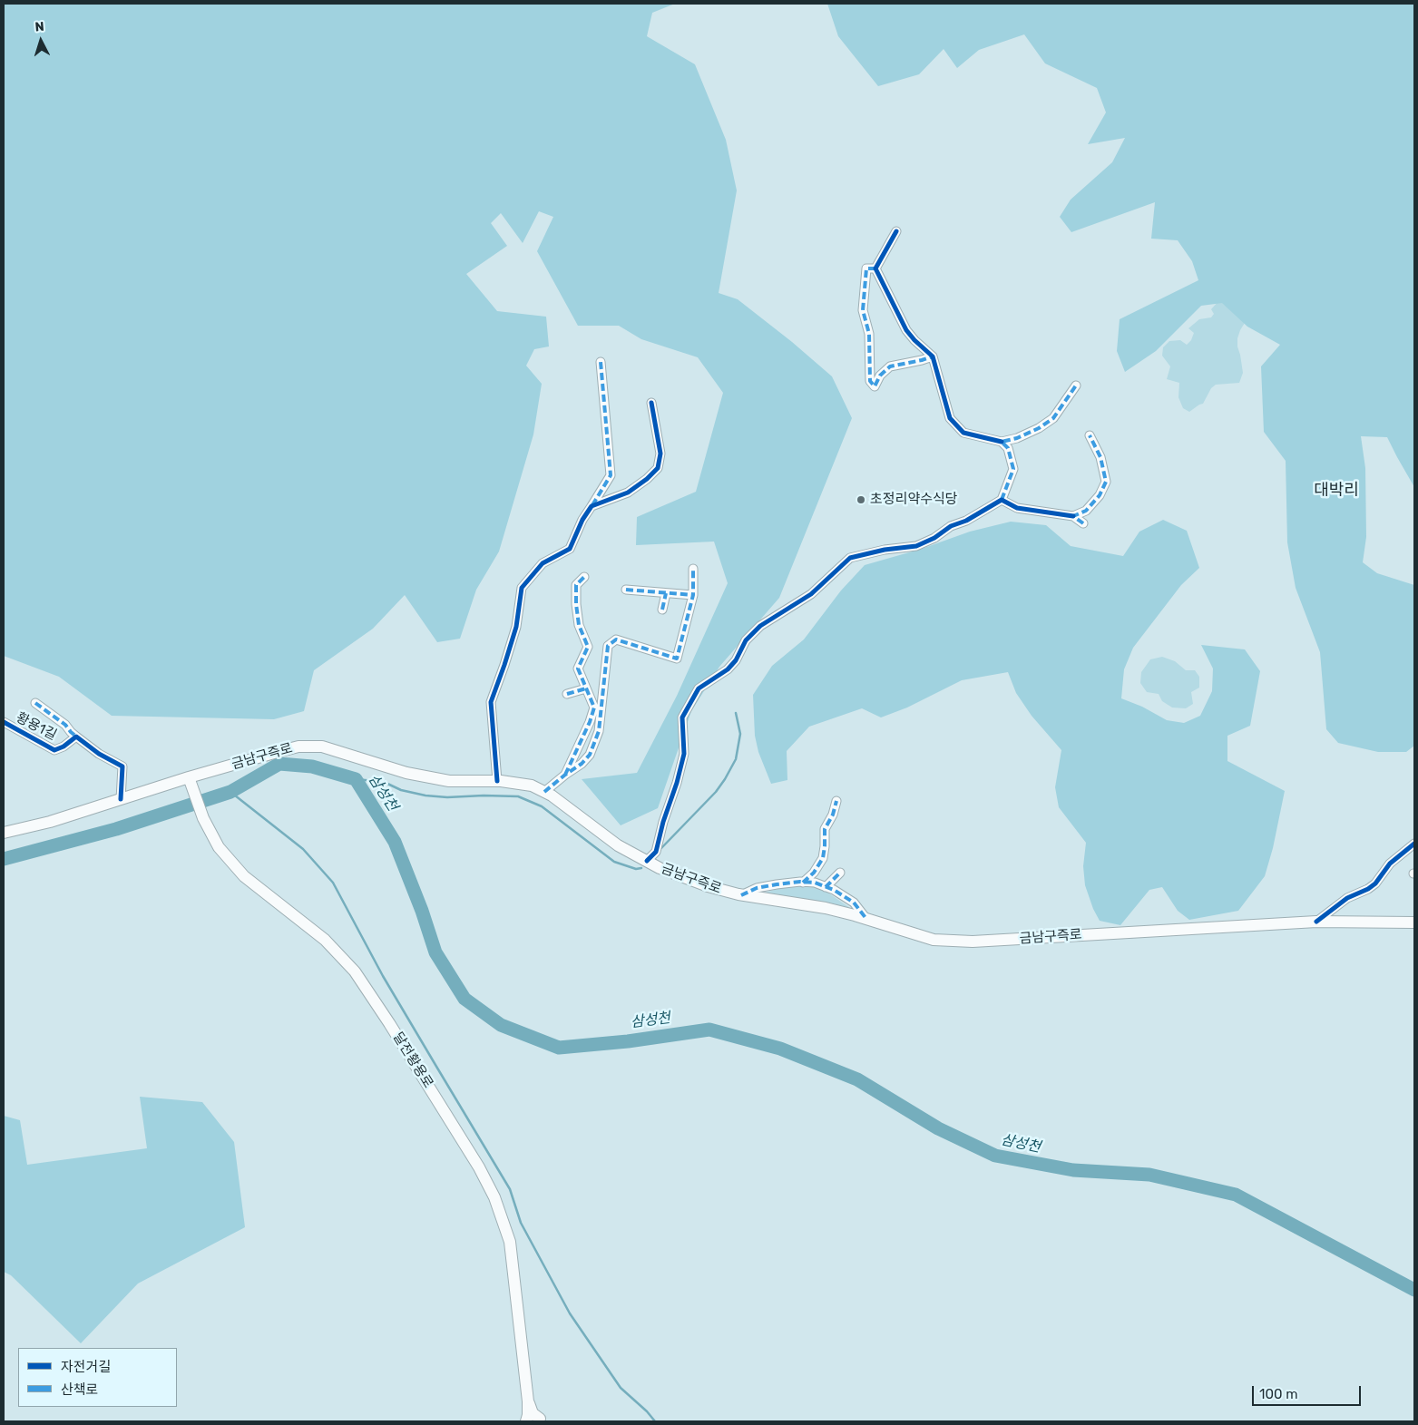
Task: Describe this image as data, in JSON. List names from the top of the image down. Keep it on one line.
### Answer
{"streets":{"main road":["금남구즉로","달전황용로"],"street":["황용1길"]},"crossings":[["황용1길","금남구즉로"],["금남구즉로","달전황용로"]],"districts":["대박리"],"water":["삼성천"],"places":["초정리약수식당"],"legend":["자전거길","산책로"],"scale_bar":"100 m","north":"top"}
